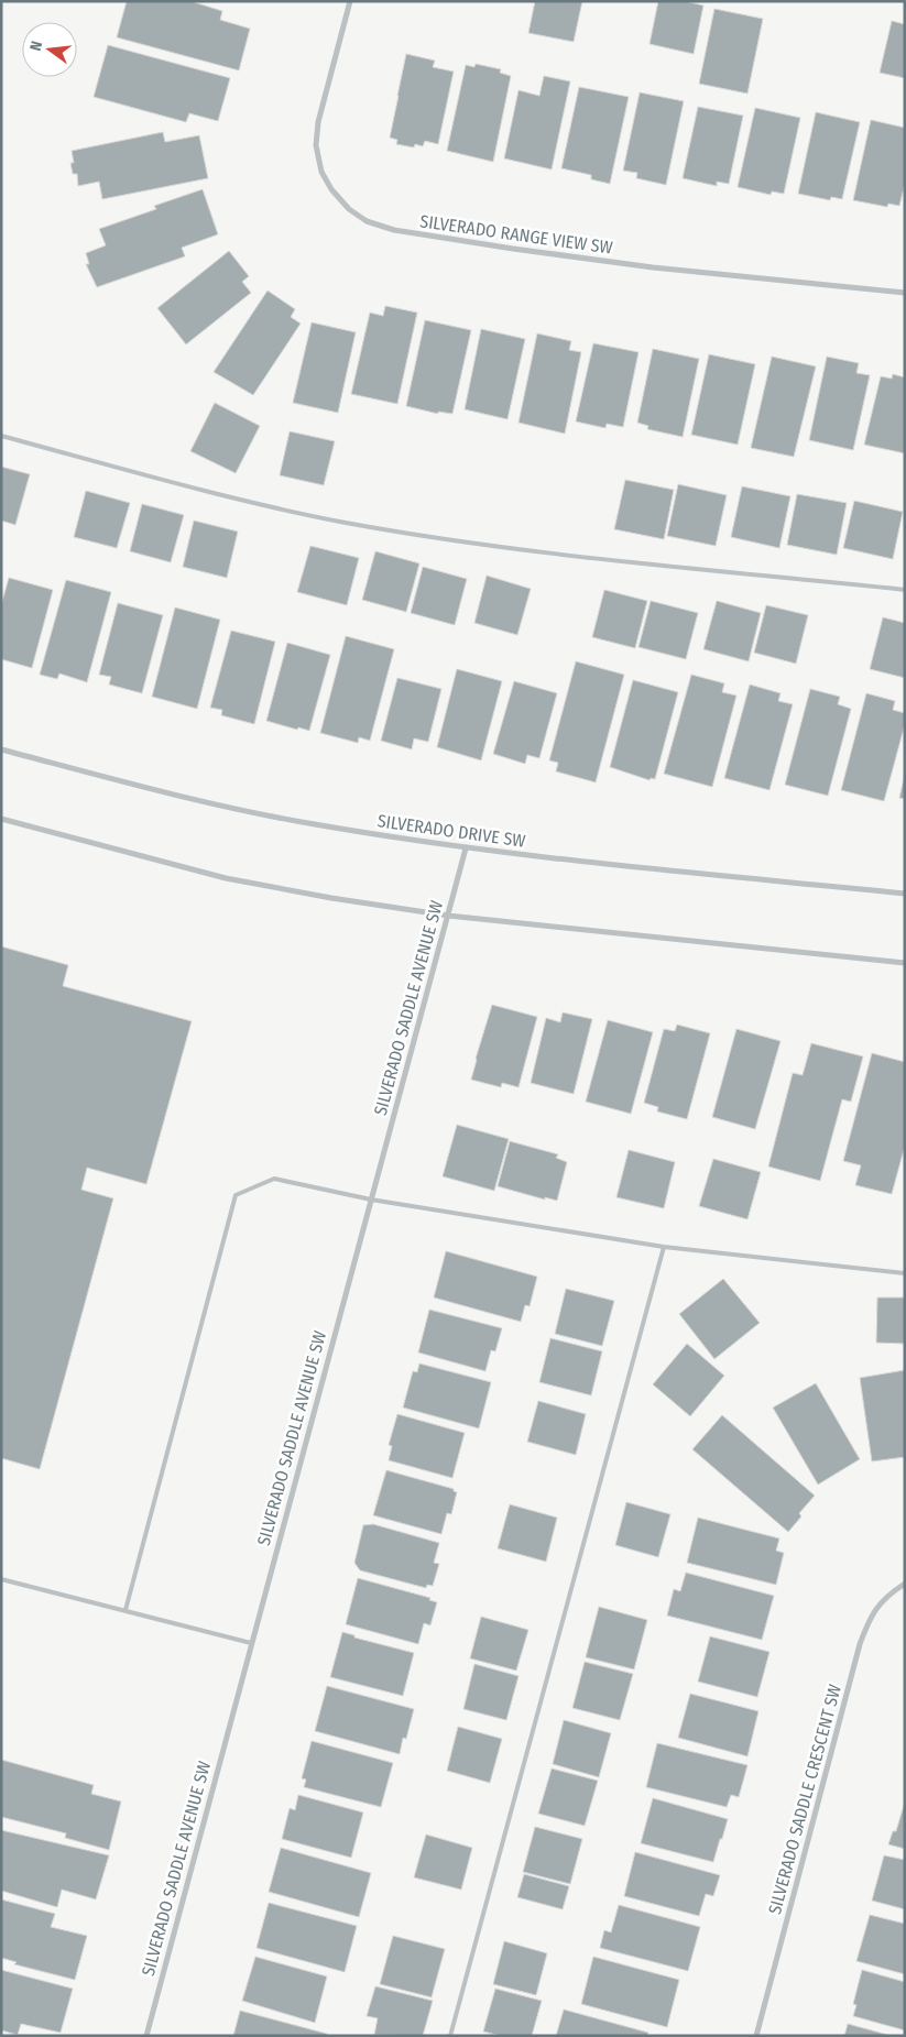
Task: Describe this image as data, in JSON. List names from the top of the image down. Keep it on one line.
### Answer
{"streets":{"street":["SILVERADO RANGE VIEW SW","SILVERADO DRIVE SW","SILVERADO SADDLE AVENUE SW","SILVERADO SADDLE CRESCENT SW"]},"crossings":[["SILVERADO DRIVE SW","SILVERADO SADDLE AVENUE SW"]],"north":"left"}
